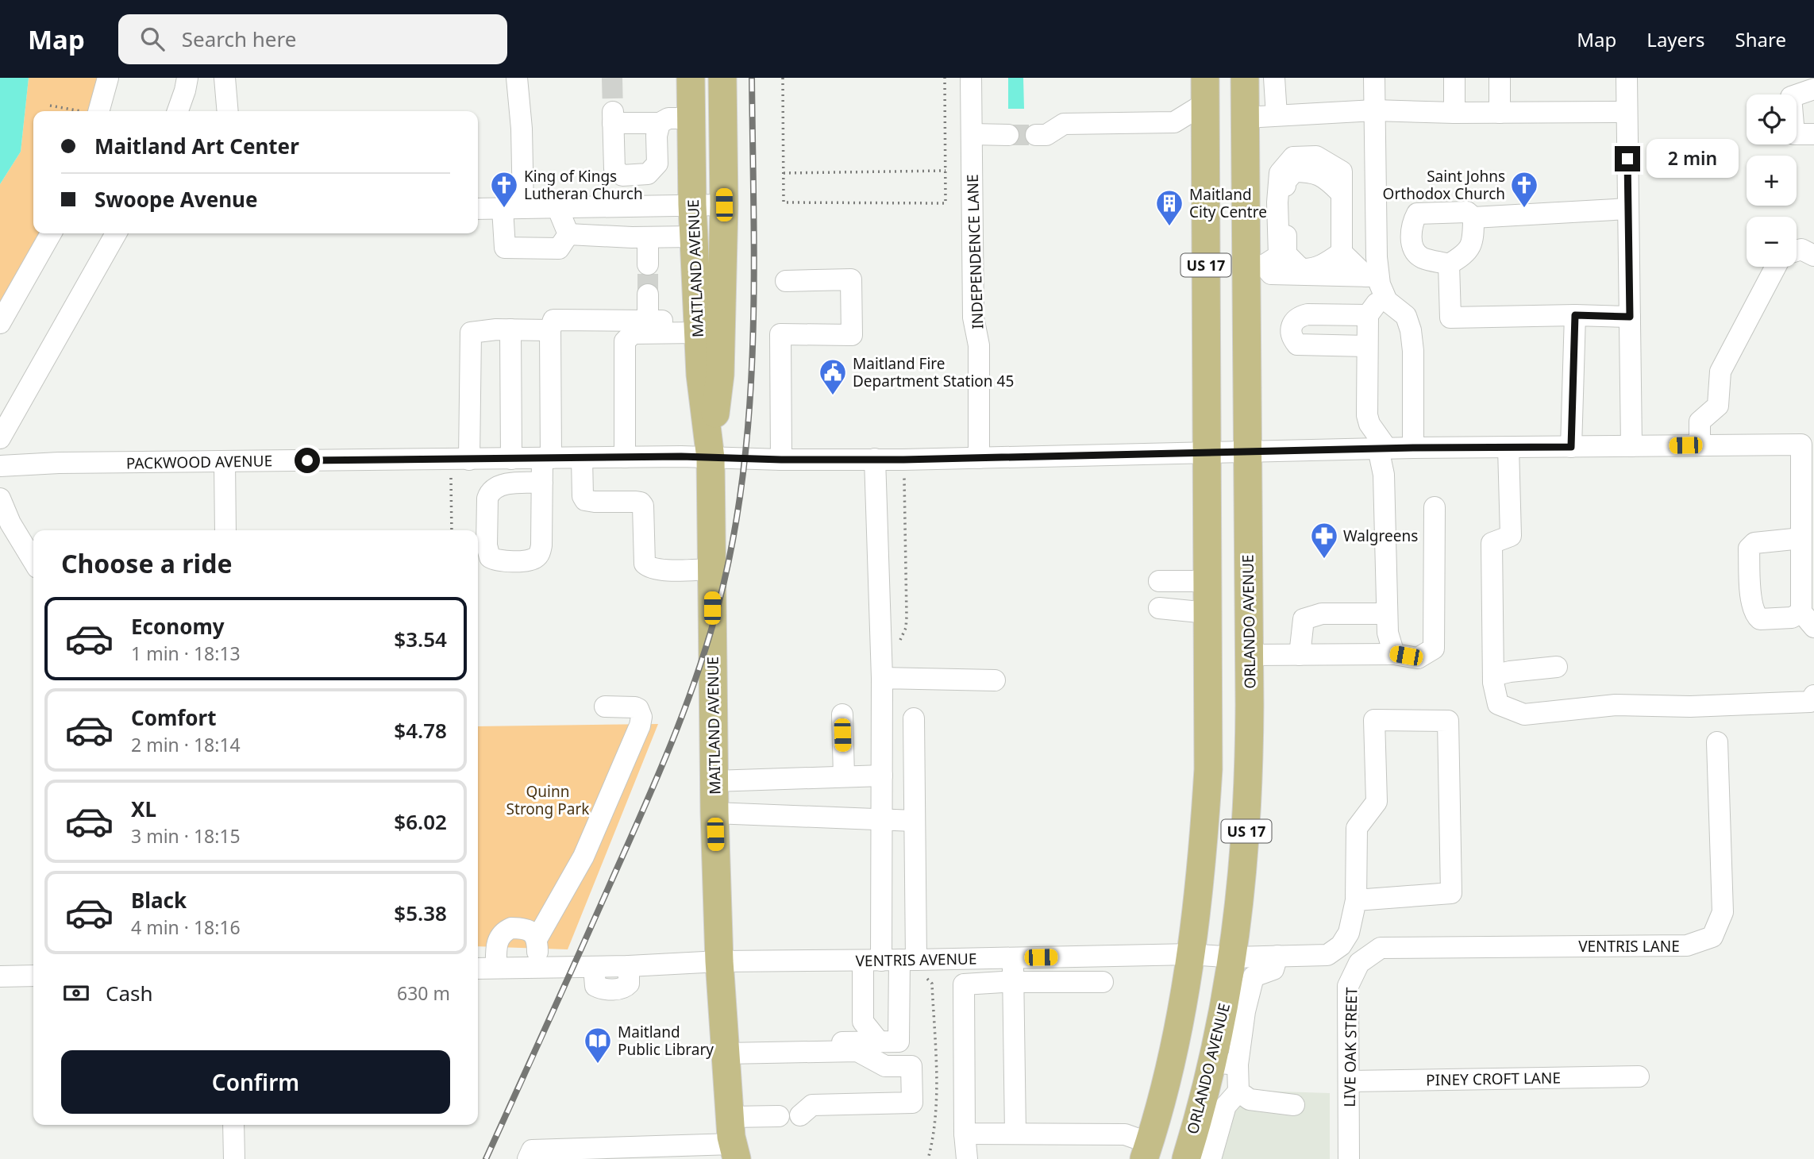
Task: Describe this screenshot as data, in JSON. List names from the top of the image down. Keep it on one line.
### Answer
{"streets":{"main road":["US 17","MAITLAND AVENUE","ORLANDO AVENUE"],"street":["INDEPENDENCE LANE","PACKWOOD AVENUE","VENTRIS LANE","VENTRIS AVENUE","LIVE OAK STREET","PINEY CROFT LANE"]},"crossings":[["INDEPENDENCE LANE","PACKWOOD AVENUE"],["US 17","PACKWOOD AVENUE"],["US 17","VENTRIS AVENUE"],["MAITLAND AVENUE","PACKWOOD AVENUE"],["MAITLAND AVENUE","VENTRIS AVENUE"],["PACKWOOD AVENUE","ORLANDO AVENUE"],["ORLANDO AVENUE","VENTRIS AVENUE"],["VENTRIS LANE","LIVE OAK STREET"],["LIVE OAK STREET","PINEY CROFT LANE"]],"parks":["Quinn Strong Park"],"places":{"church":["King of Kings Lutheran Church","Saint Johns Orthodox Church"],"building":["Maitland City Centre"],"public building":["Maitland Fire Department Station 45"],"pharmacy":["Walgreens"],"library":["Maitland Public Library"]},"page":{"header":"Map","search":"Search here","nav":["Map","Layers","Share"],"map_buttons":["+","−"],"banner":["Maitland Art Center","Swoope Avenue"],"bubble":"2 min","heading":"Choose a ride","list":[{"name":"Economy","note":"1 min · 18:13","value":"$3.54"},{"name":"Comfort","note":"2 min · 18:14","value":"$4.78"},{"name":"XL","note":"3 min · 18:15","value":"$6.02"},{"name":"Black","note":"4 min · 18:16","value":"$5.38"}],"pay":["Cash","630 m"],"buttons":"Confirm"}}
